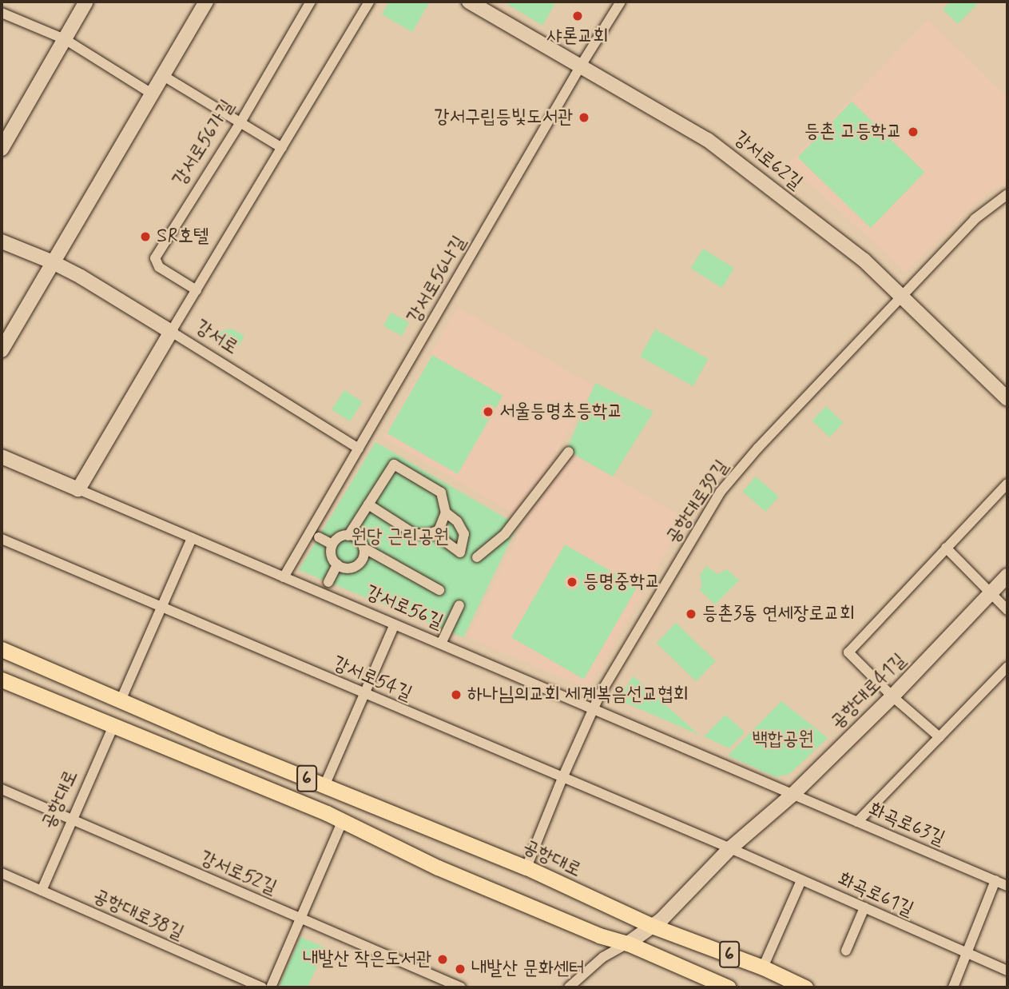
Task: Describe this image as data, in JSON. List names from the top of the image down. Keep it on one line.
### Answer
{"streets":{"main road":["6","공항대로"],"street":["강서로56가길","강서로62길","강서로56나길","강서로","공항대로39길","강서로56길","강서로54길","공항대로41길","화곡로63길","강서로52길","화곡로61길","공항대로38길"]},"crossings":[["강서로62길","강서로56나길"],["강서로62길","공항대로39길"],["강서로56나길","강서로"],["강서로56나길","강서로56길"],["공항대로39길","강서로56길"],["공항대로39길","강서로54길"],["공항대로39길","공항대로"],["강서로56길","공항대로41길"],["강서로56길","화곡로63길"],["강서로54길","공항대로41길"],["강서로54길","화곡로61길"],["공항대로41길","6"],["공항대로41길","공항대로"],["공항대로41길","화곡로63길"],["공항대로41길","화곡로61길"],["6","공항대로"],["공항대로","강서로52길"],["공항대로","공항대로38길"]],"parks":["원당 근린공원","백합공원"],"places":["샤론교회","강서구립등빛도서관","등촌 고등학교","SR호텔","서울등명초등학교","등명중학교","등촌3동 연세장로교회","하나님의교회 세계복음선교협회","내발산 작은도서관","내발산 문화센터"]}
